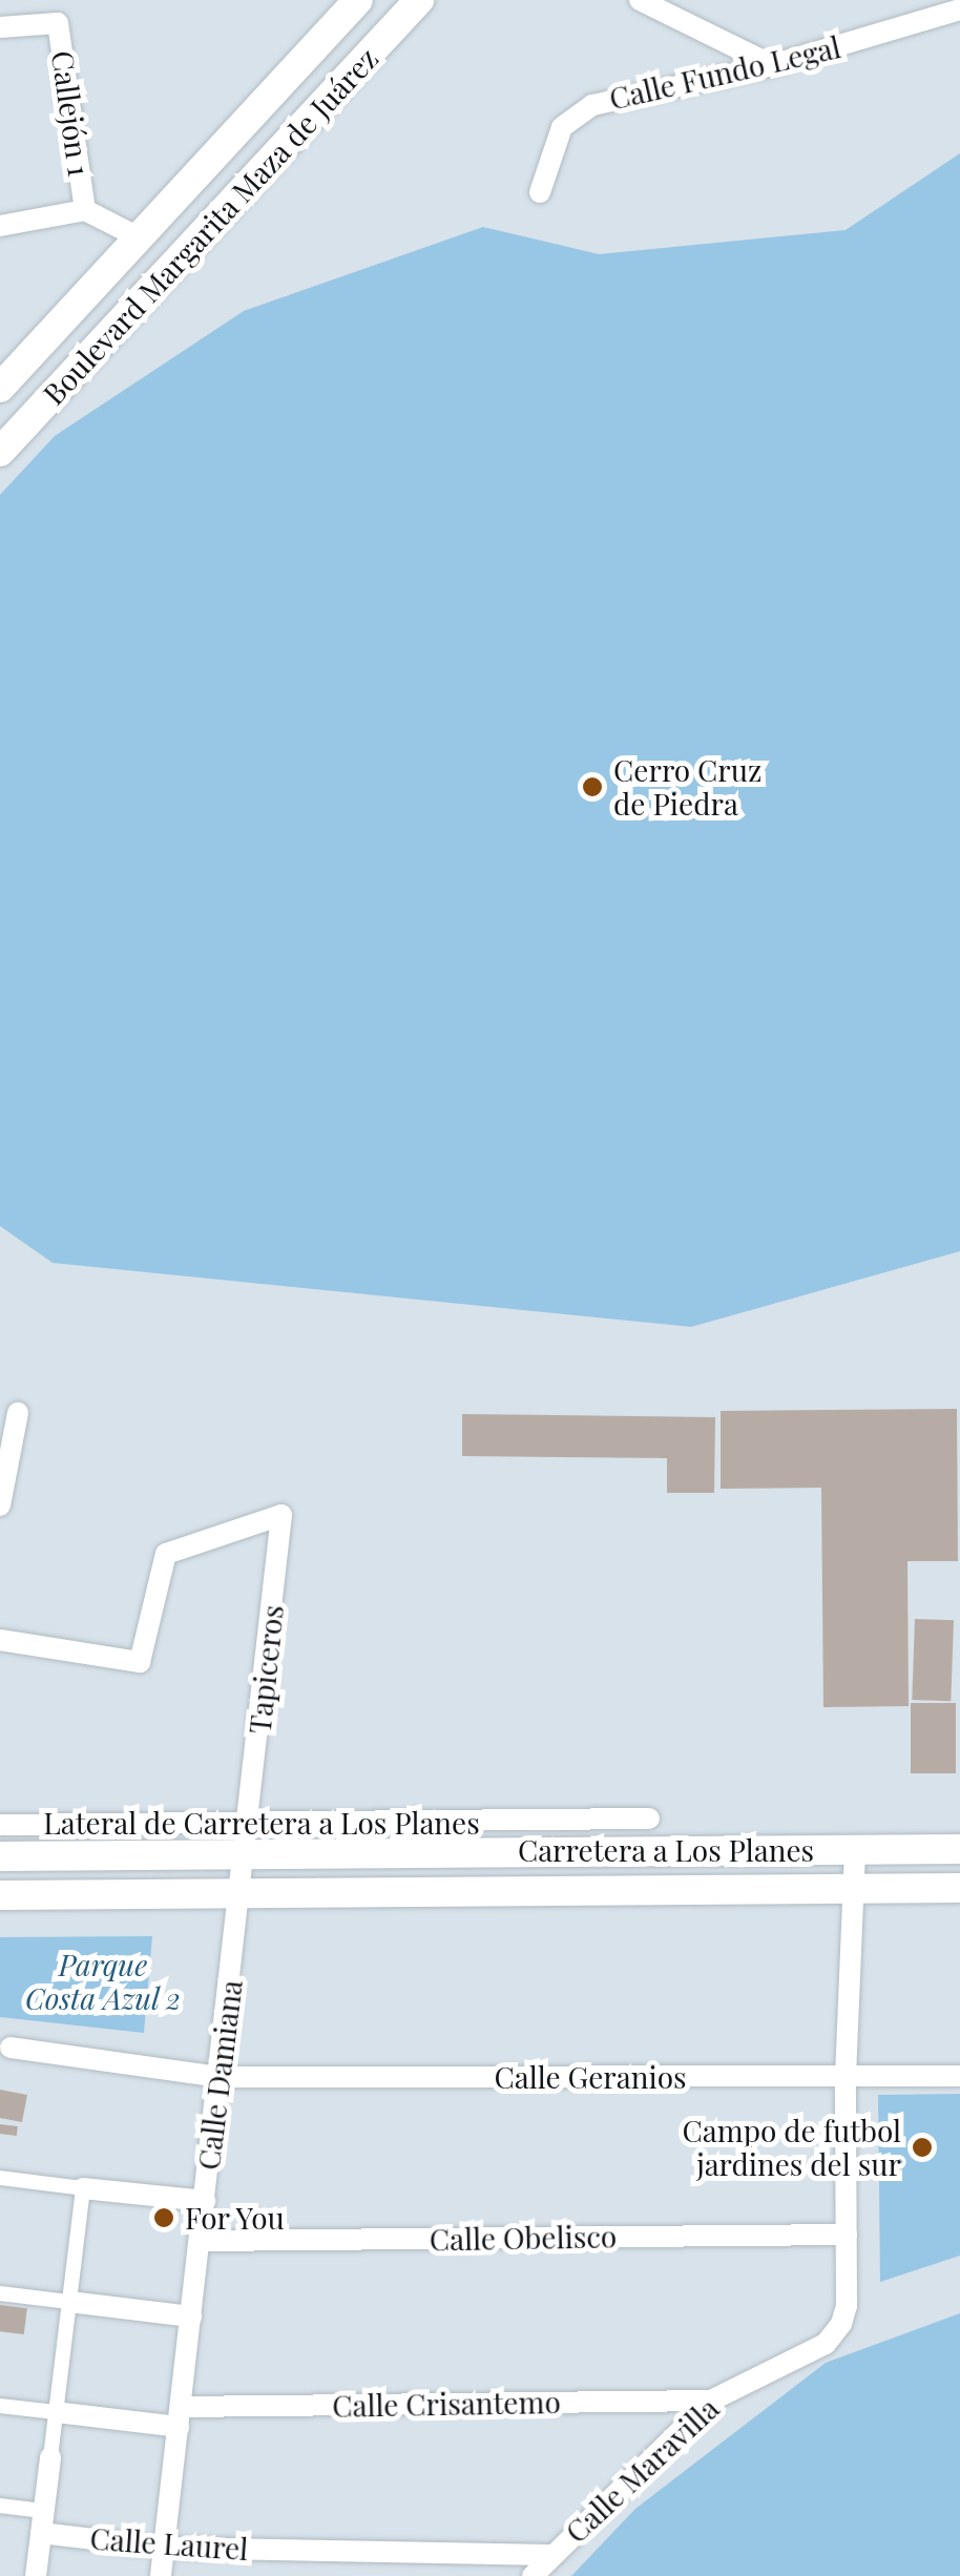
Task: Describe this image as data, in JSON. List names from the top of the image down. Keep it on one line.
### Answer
{"streets":{"main road":["Boulevard Margarita Maza de Juárez","Carretera a Los Planes"],"street":["Calle Fundo Legal","Callejón 1","Tapiceros","Lateral de Carretera a Los Planes","Calle Damiana","Calle Geranios","Calle Obelisco","Calle Crisantemo","Calle Maravilla","Calle Laurel"]},"crossings":[["Tapiceros","Lateral de Carretera a Los Planes"],["Tapiceros","Carretera a Los Planes"],["Tapiceros","Calle Damiana"],["Lateral de Carretera a Los Planes","Carretera a Los Planes"],["Lateral de Carretera a Los Planes","Calle Damiana"],["Carretera a Los Planes","Calle Damiana"],["Carretera a Los Planes","Calle Maravilla"],["Calle Damiana","Calle Geranios"],["Calle Damiana","Calle Obelisco"],["Calle Damiana","Calle Crisantemo"],["Calle Damiana","Calle Laurel"],["Calle Geranios","Calle Maravilla"],["Calle Obelisco","Calle Maravilla"],["Calle Crisantemo","Calle Maravilla"],["Calle Maravilla","Calle Laurel"]],"parks":["Parque Costa Azul 2"],"places":["Cerro Cruz de Piedra","Campo de futbol jardines del sur","For You"]}
